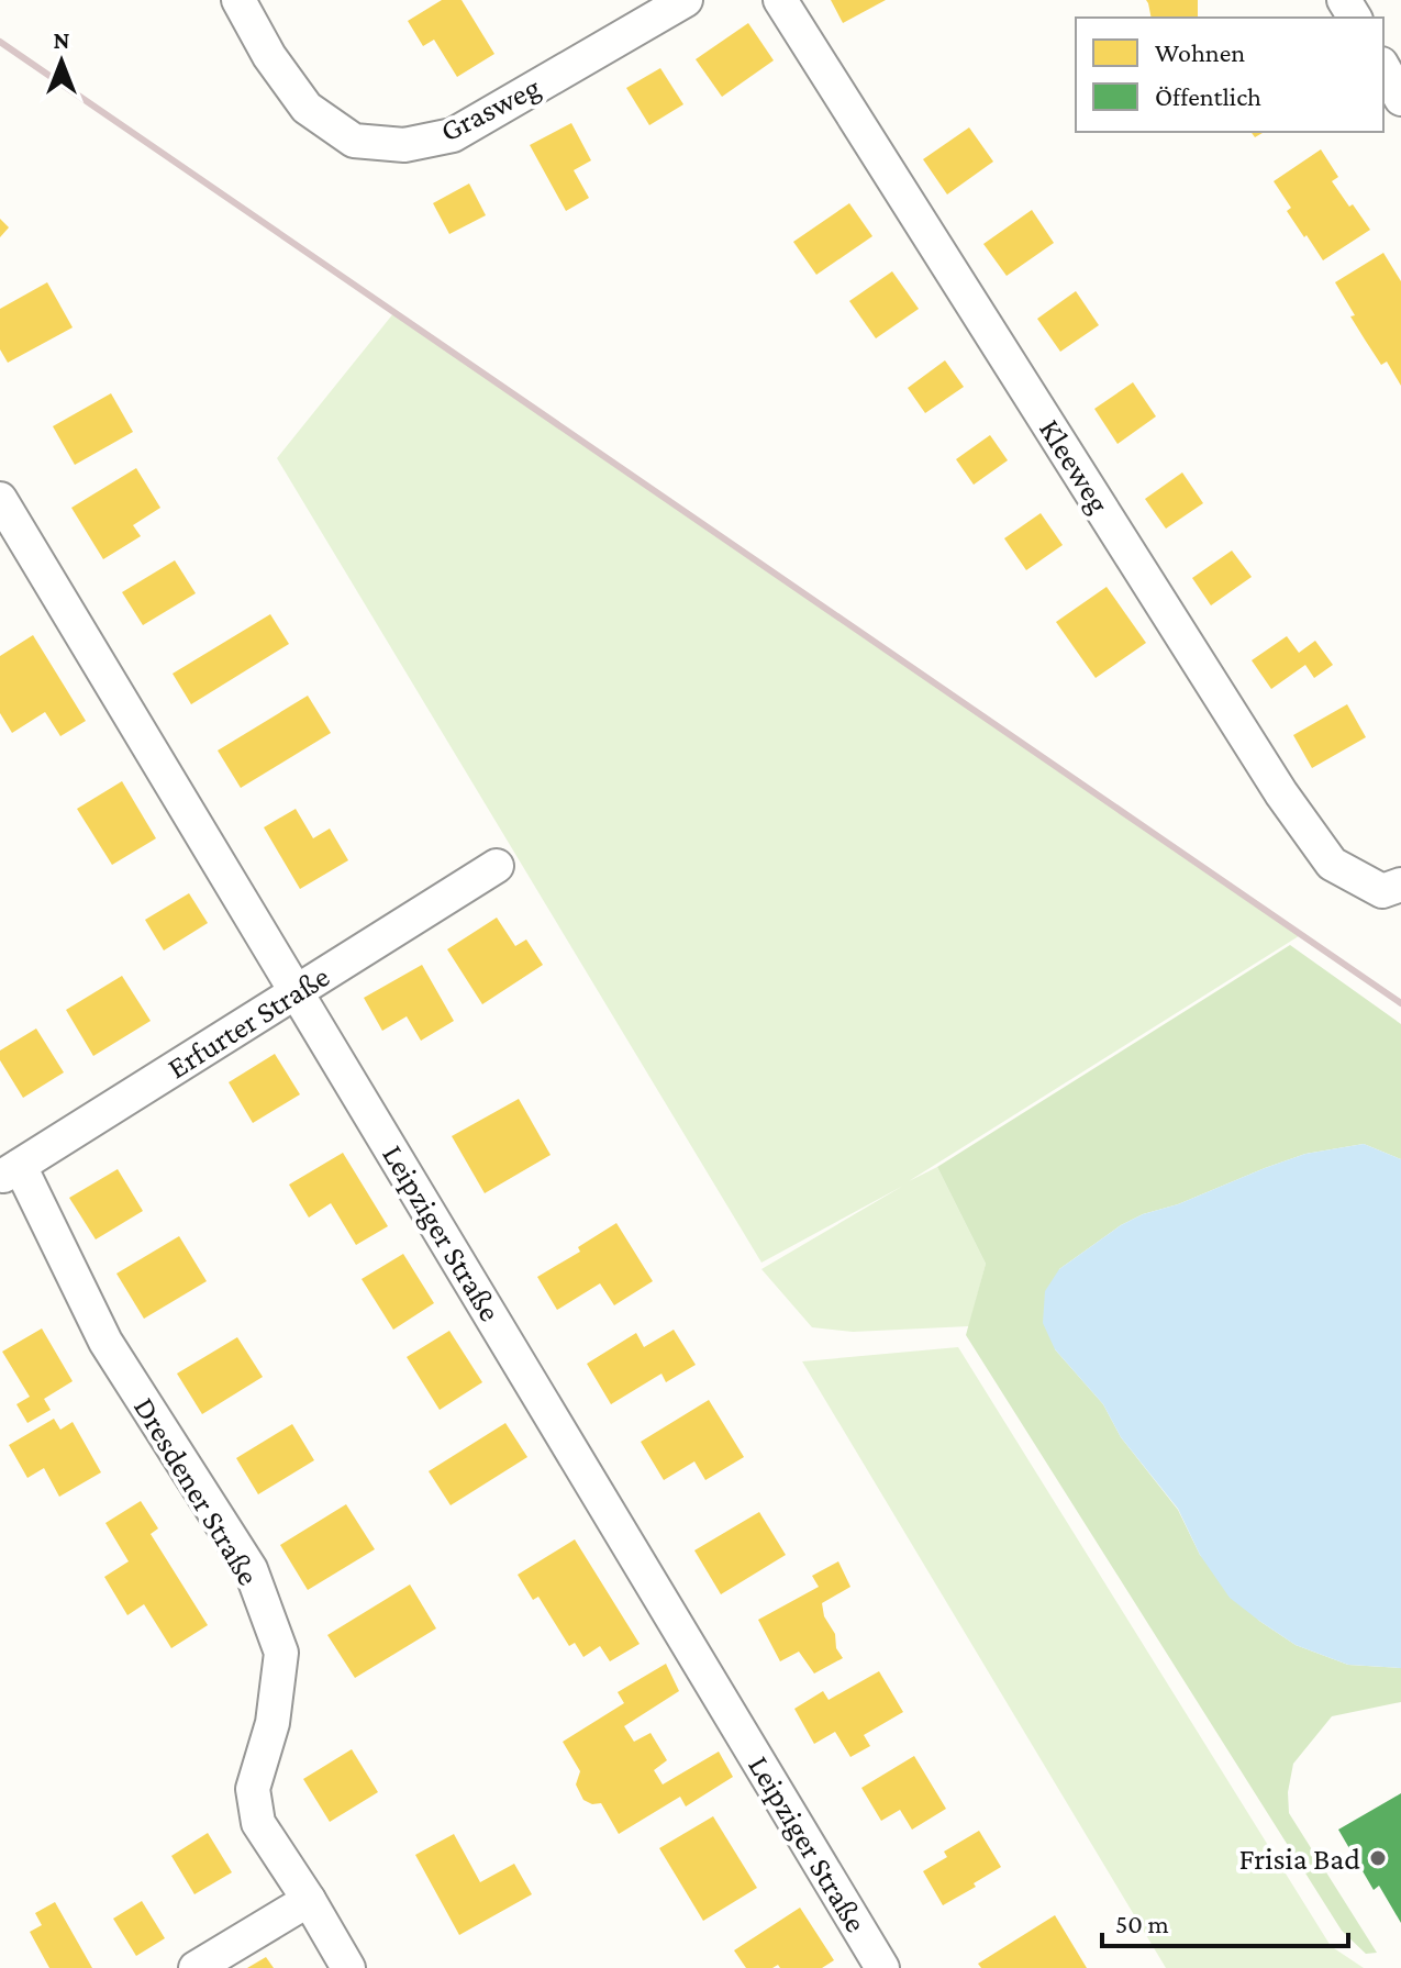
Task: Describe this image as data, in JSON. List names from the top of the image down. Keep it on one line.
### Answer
{"streets":{"street":["Grasweg","Kleeweg","Erfurter Straße","Leipziger Straße","Dresdener Straße"]},"crossings":[["Erfurter Straße","Leipziger Straße"],["Erfurter Straße","Dresdener Straße"]],"places":["Frisia Bad"],"legend":["Wohnen","Öffentlich"],"scale_bar":"50 m","north":"top"}
